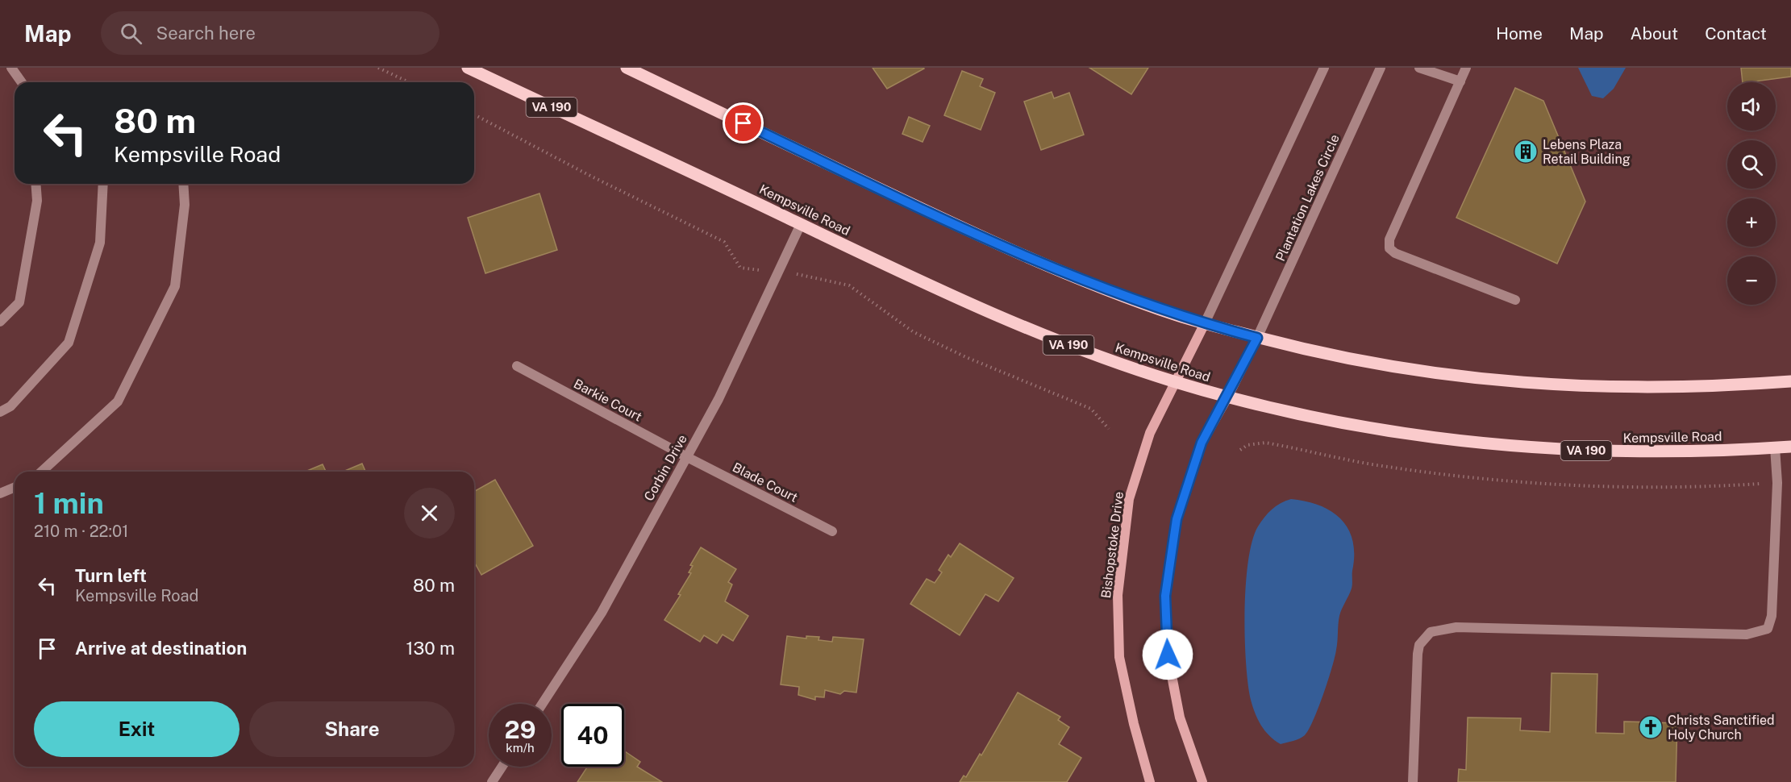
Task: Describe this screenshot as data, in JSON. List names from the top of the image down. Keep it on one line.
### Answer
{"streets":{"main road":["VA 190","Kempsville Road"],"street":["Plantation Lakes Circle","Barkie Court","Corbin Drive","Blade Court","Bishopstoke Drive"]},"crossings":[["Kempsville Road","Corbin Drive"],["Kempsville Road","Bishopstoke Drive"],["Barkie Court","Corbin Drive"],["Barkie Court","Blade Court"],["Corbin Drive","Blade Court"]],"places":{"building":["Lebens Plaza Retail Building"],"church":["Christs Sanctified Holy Church"]},"page":{"header":"Map","search":"Search here","nav":["Home","Map","About","Contact"],"map_buttons":["+","−"],"turn":["80 m","Kempsville Road"],"heading":["1 min","210 m · 22:01"],"list":[{"name":"Turn left","note":"Kempsville Road","value":"80 m"},{"name":"Arrive at destination","value":"130 m"}],"buttons":["Exit","Share"],"speed":"29 km/h","limit":"40"}}
